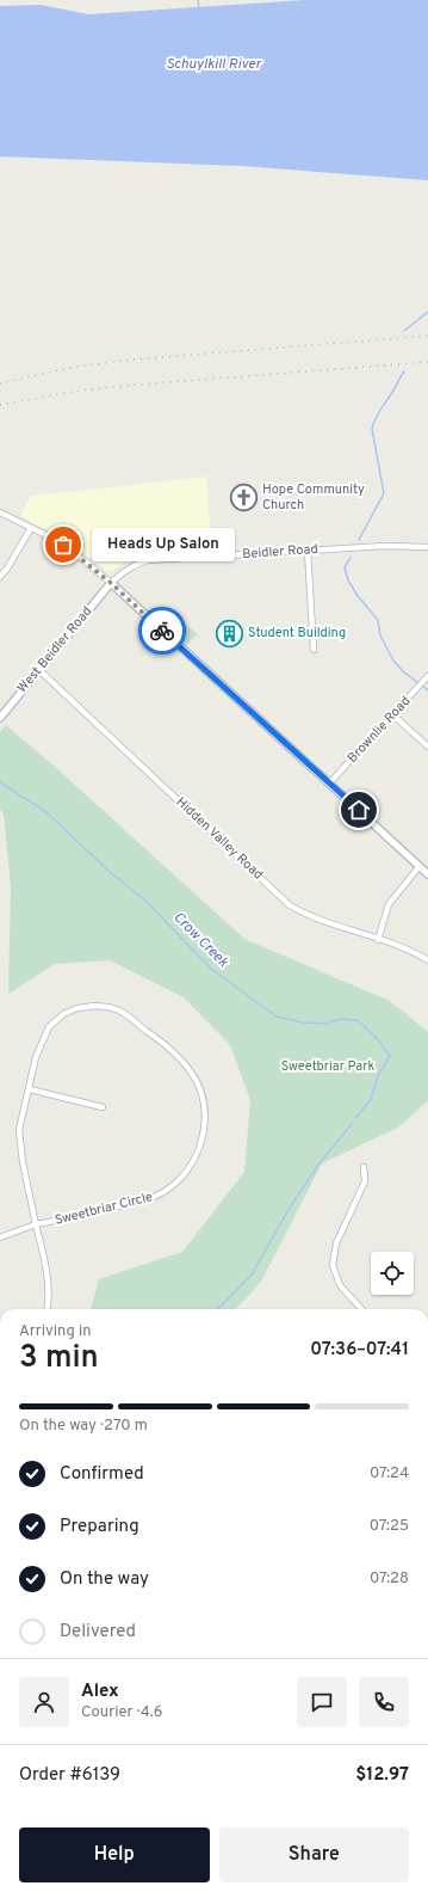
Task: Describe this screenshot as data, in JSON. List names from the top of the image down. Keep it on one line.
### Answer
{"streets":{"street":["Beidler Road","West Beidler Road","Brownlie Road","Hidden Valley Road","Sweetbriar Circle"]},"crossings":[["Beidler Road","West Beidler Road"],["West Beidler Road","Hidden Valley Road"]],"water":["Schuylkill River","Crow Creek"],"parks":["Sweetbriar Park"],"places":{"church":["Hope Community Church"],"other":["Heads Up Salon"],"building":["Student Building"]},"page":{"bubble":"Heads Up Salon","heading":["3 min","Arriving in","07:36–07:41"],"panel":["Alex","Courier · 4.6","Order #6139","$12.97"],"bar":"On the way · 270 m","list":[["Confirmed","07:24"],["Preparing","07:25"],["On the way","07:28"],"Delivered"],"buttons":["Help","Share"]}}
